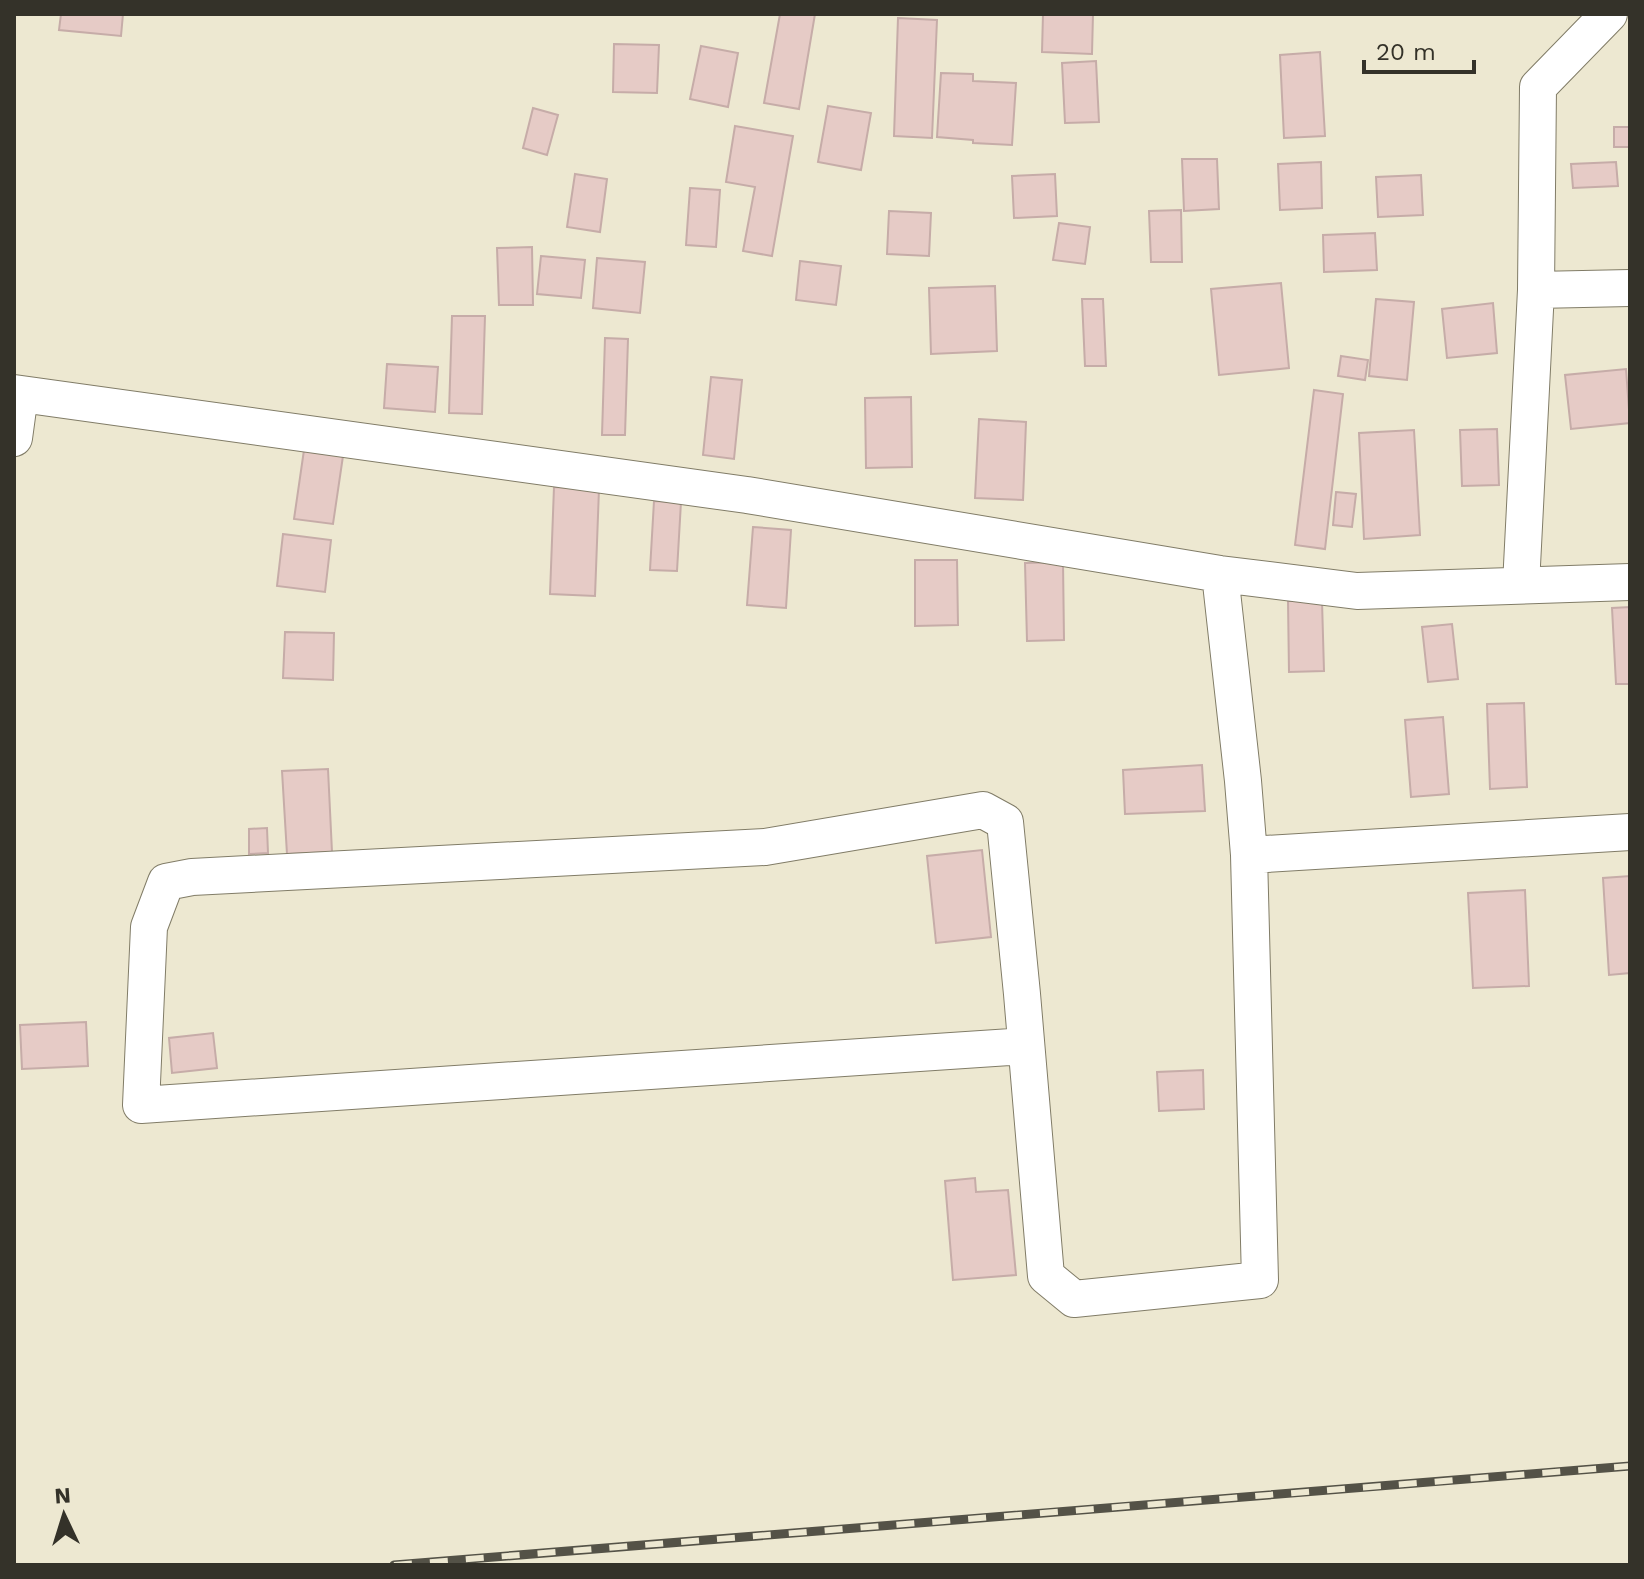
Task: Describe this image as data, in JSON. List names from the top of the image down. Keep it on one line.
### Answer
{"scale_bar":"20 m","north":"top"}
